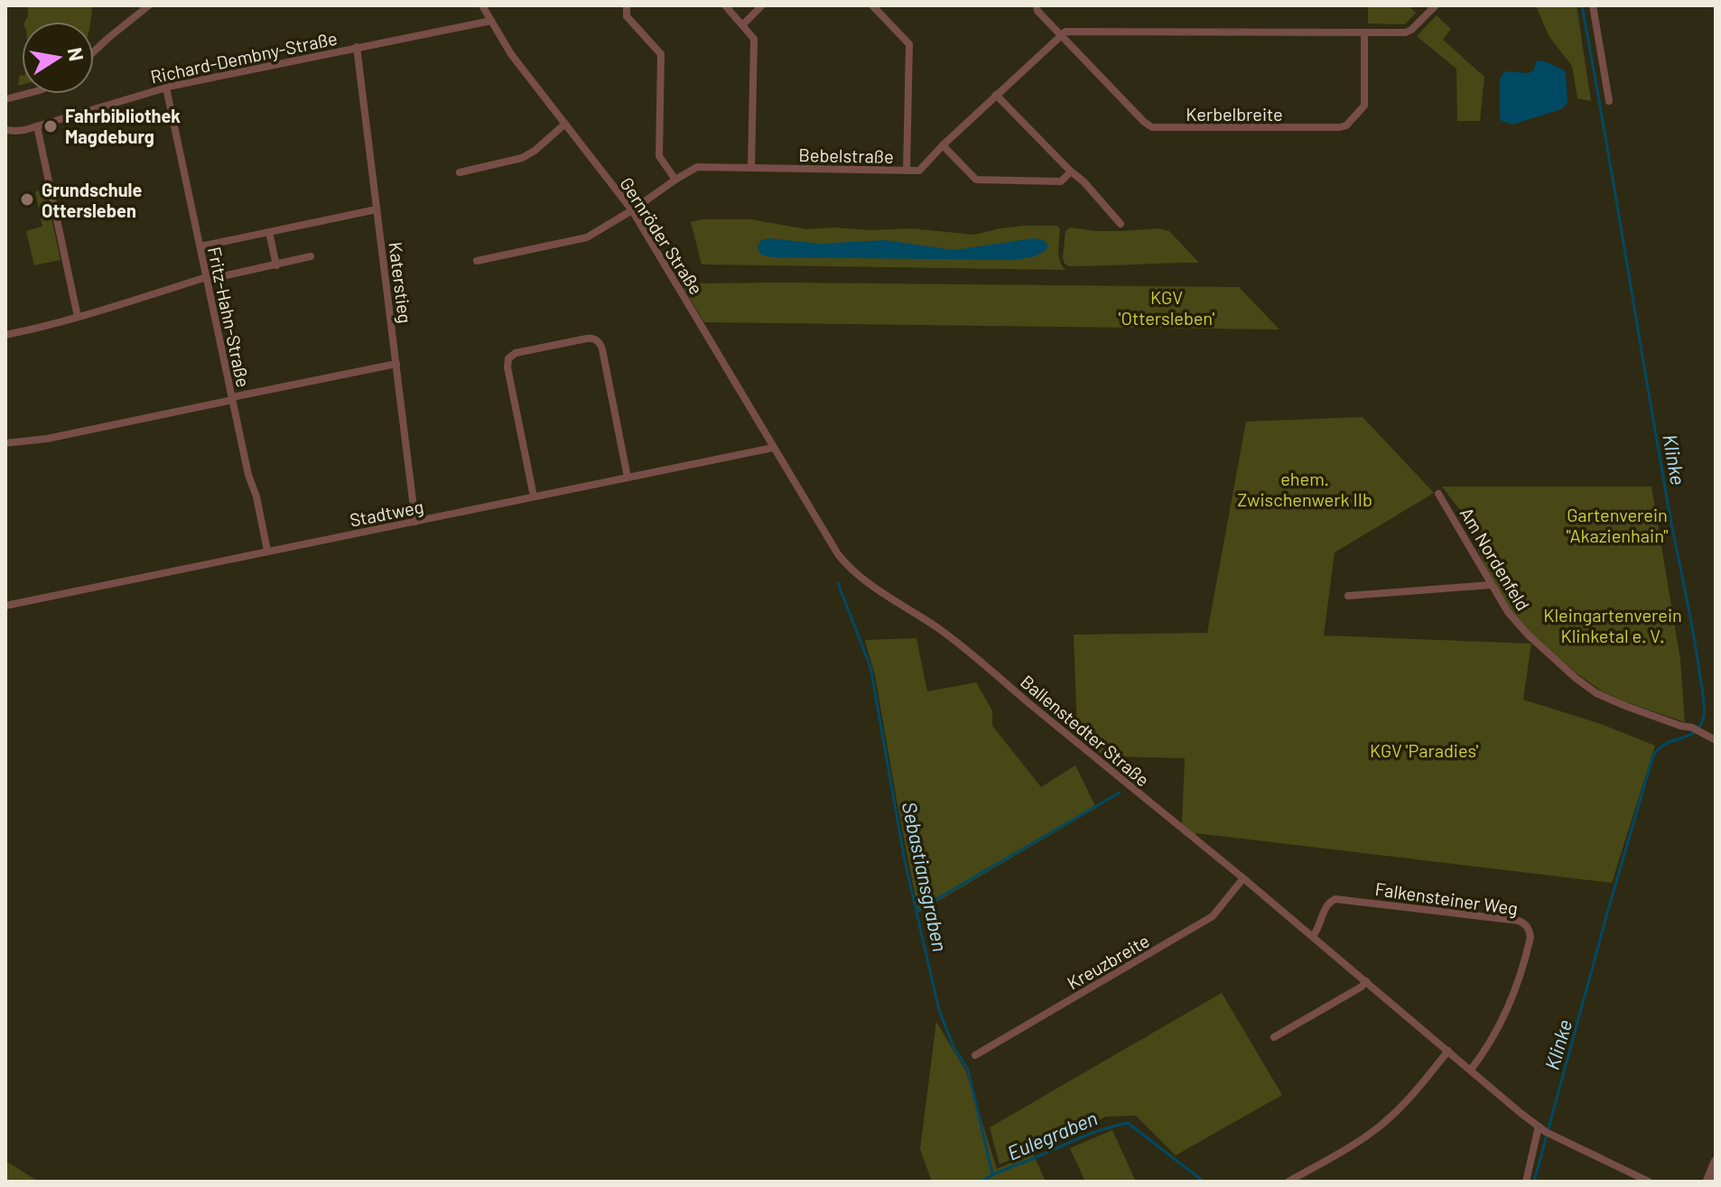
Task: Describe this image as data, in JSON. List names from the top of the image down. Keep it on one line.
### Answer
{"streets":{"street":["Richard-Dembny-Straße","Kerbelbreite","Bebelstraße","Gernröder Straße","Katerstieg","Fritz-Hahn-Straße","Stadtweg","Am Nordenfeld","Ballenstedter Straße","Falkensteiner Weg","Kreuzbreite"]},"crossings":[["Richard-Dembny-Straße","Gernröder Straße"],["Richard-Dembny-Straße","Katerstieg"],["Richard-Dembny-Straße","Fritz-Hahn-Straße"],["Kerbelbreite","Bebelstraße"],["Bebelstraße","Gernröder Straße"],["Gernröder Straße","Stadtweg"],["Gernröder Straße","Ballenstedter Straße"],["Katerstieg","Stadtweg"],["Fritz-Hahn-Straße","Stadtweg"],["Ballenstedter Straße","Falkensteiner Weg"],["Ballenstedter Straße","Kreuzbreite"]],"water":["Klinke","Sebastiansgraben","Eulegraben"],"parks":["KGV 'Ottersleben'","ehem. Zwischenwerk IIb","Gartenverein \"Akazienhain\"","Kleingartenverein Klinketal e. V.","KGV 'Paradies'"],"places":["Fahrbibliothek Magdeburg","Grundschule Ottersleben"],"north":"right"}
